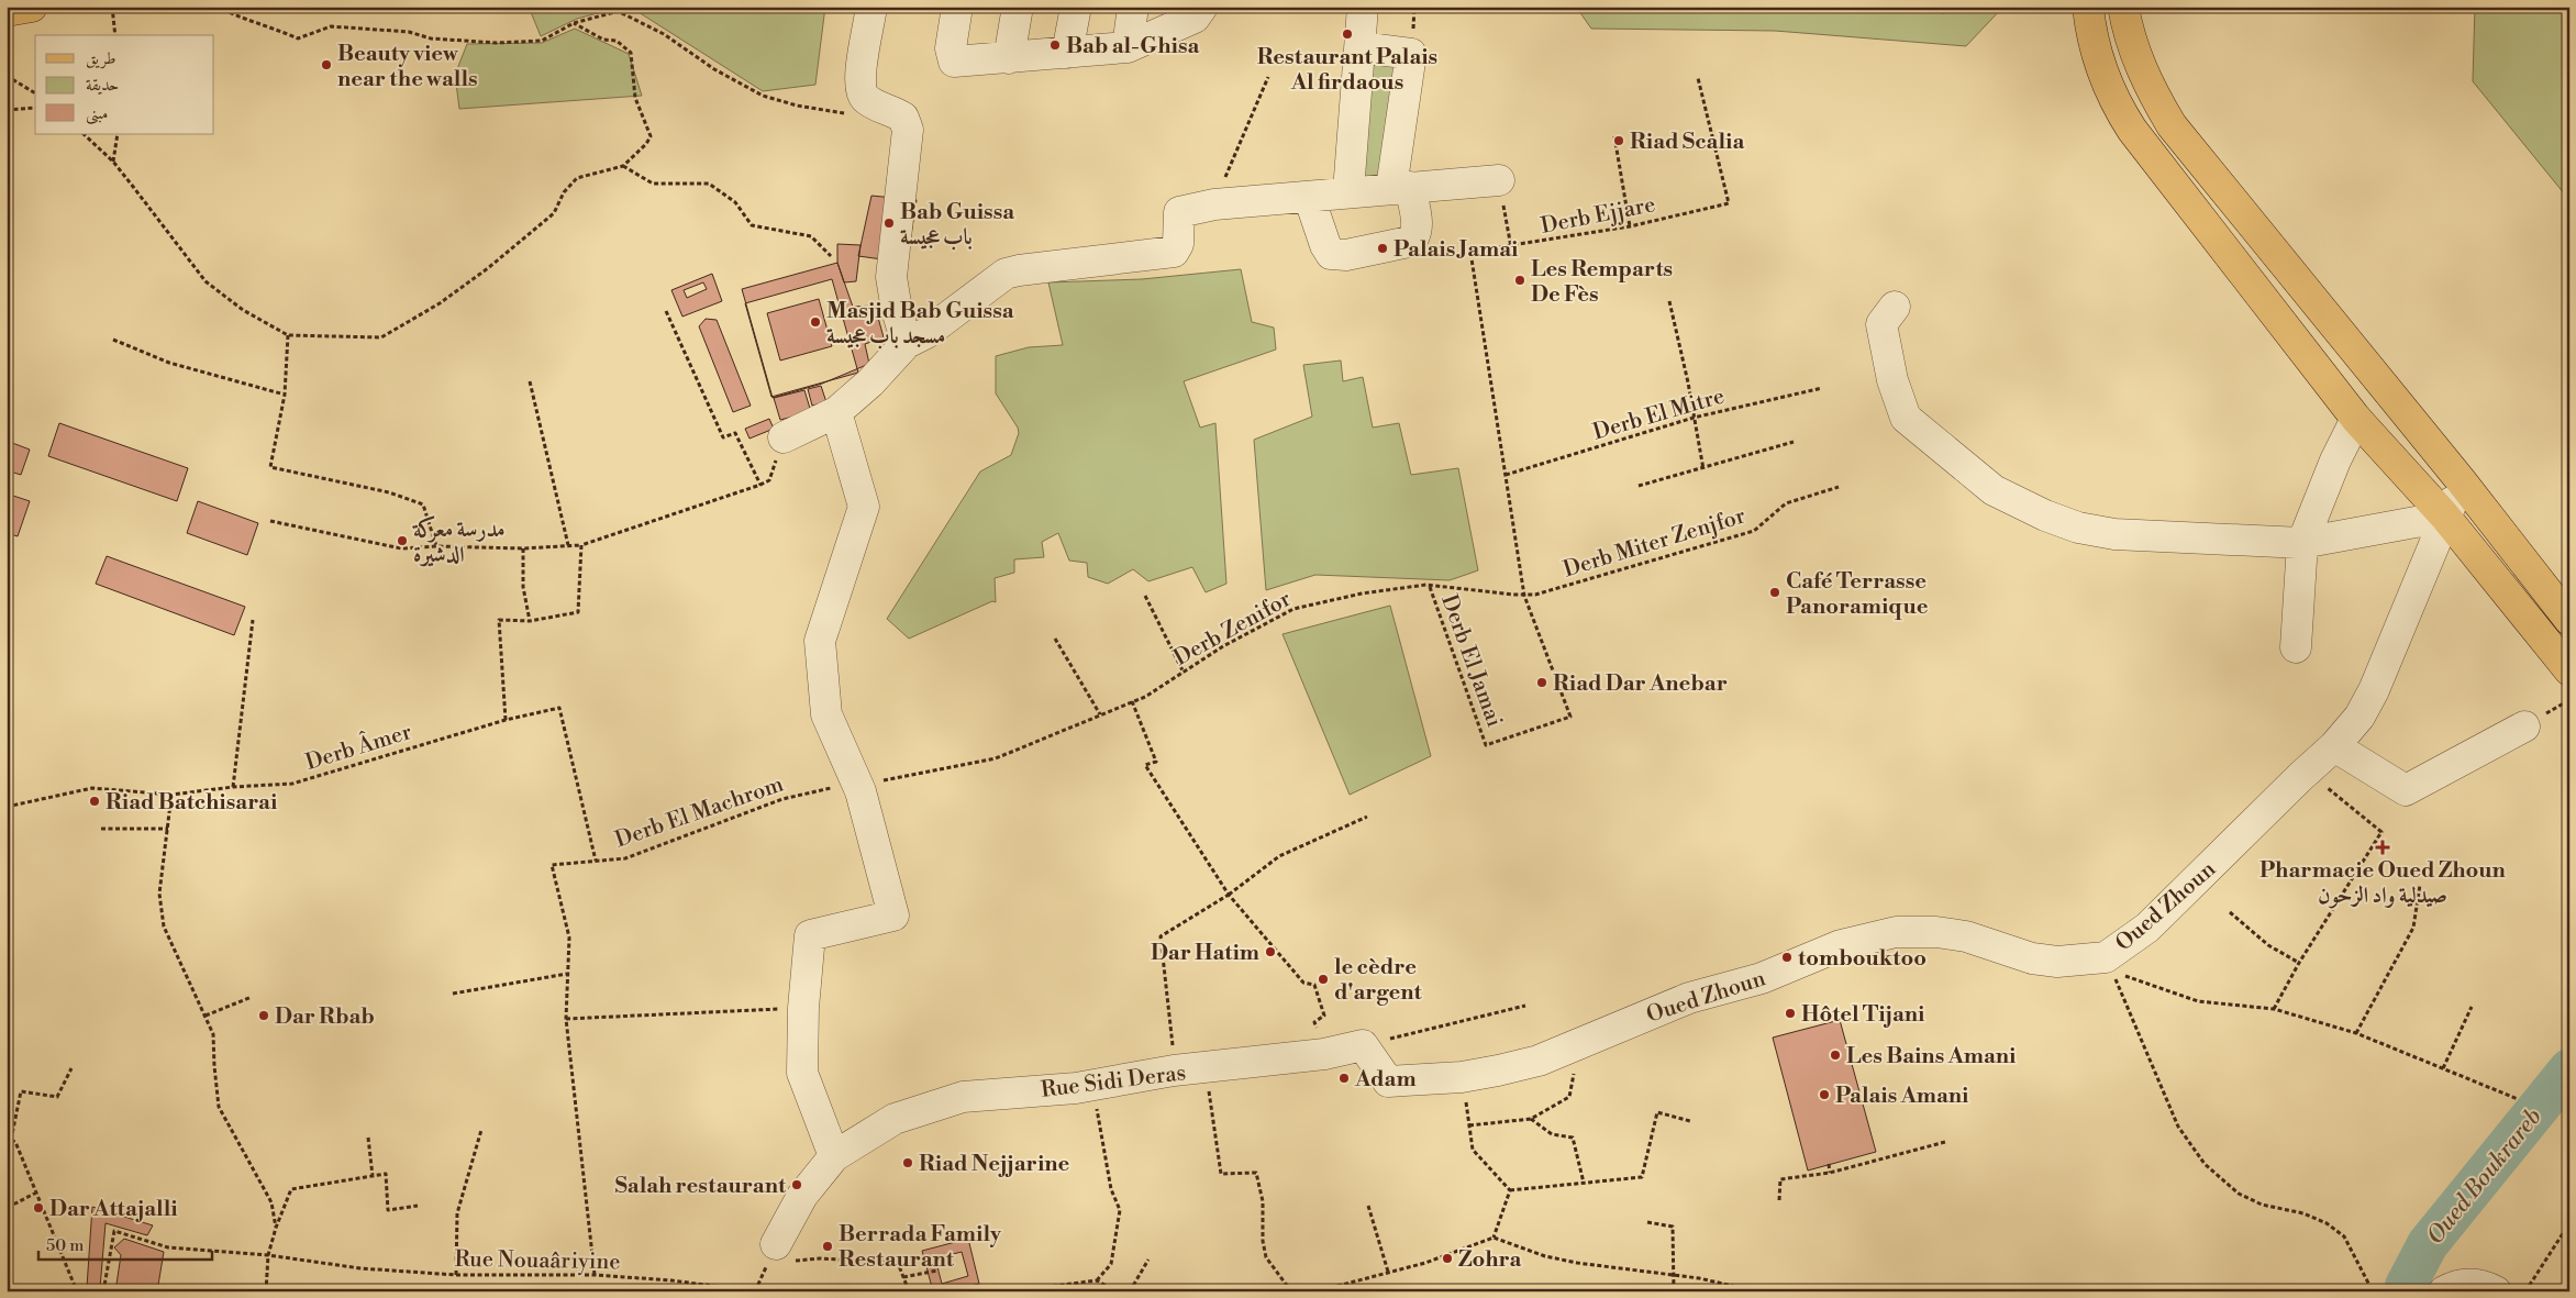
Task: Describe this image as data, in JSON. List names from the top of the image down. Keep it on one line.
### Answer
{"streets":{"street":["Oued Zhoun","Rue Sidi Deras"],"path":["Derb Ejjare","Derb El Mitre","Derb Miter Zenjfor","Derb Zenifor","Derb El Jamai","Derb Âmer","Derb El Machrom","Rue Nouaâriyine"]},"crossings":[["Derb Ejjare","Derb El Mitre"],["Derb Miter Zenjfor","Derb Zenifor"],["Derb Zenifor","Derb El Jamai"],["Derb Zenifor","Derb El Machrom"],["Derb Âmer","Derb El Machrom"],["Oued Zhoun","Rue Sidi Deras"],["Rue Sidi Deras","Rue Nouaâriyine"]],"water":["Oued Boukrareb"],"places":{"other":["Restaurant Palais Al firdaous","Bab al-Ghisa","Beauty view near the walls","Riad Scalia","Bab Guissa باب عجيسة","Palais Jamai","Les Remparts De Fès","Masjid Bab Guissa مسجد باب عجيسة","مدرسة معركة الدشيرة","Café Terrasse Panoramique","Riad Dar Anebar","Riad Batchisarai","Dar Hatim","tombouktoo","le cèdre d'argent","Hôtel Tijani","Dar Rbab","Les Bains Amani","Adam","Palais Amani","Riad Nejjarine","Salah restaurant","Dar Attajalli","Berrada Family Restaurant","Zohra"],"health":["Pharmacie Oued Zhoun صيدلية واد الزحون"]},"legend":["طريق","حديقة","مبنى"],"scale_bar":"50 m"}
